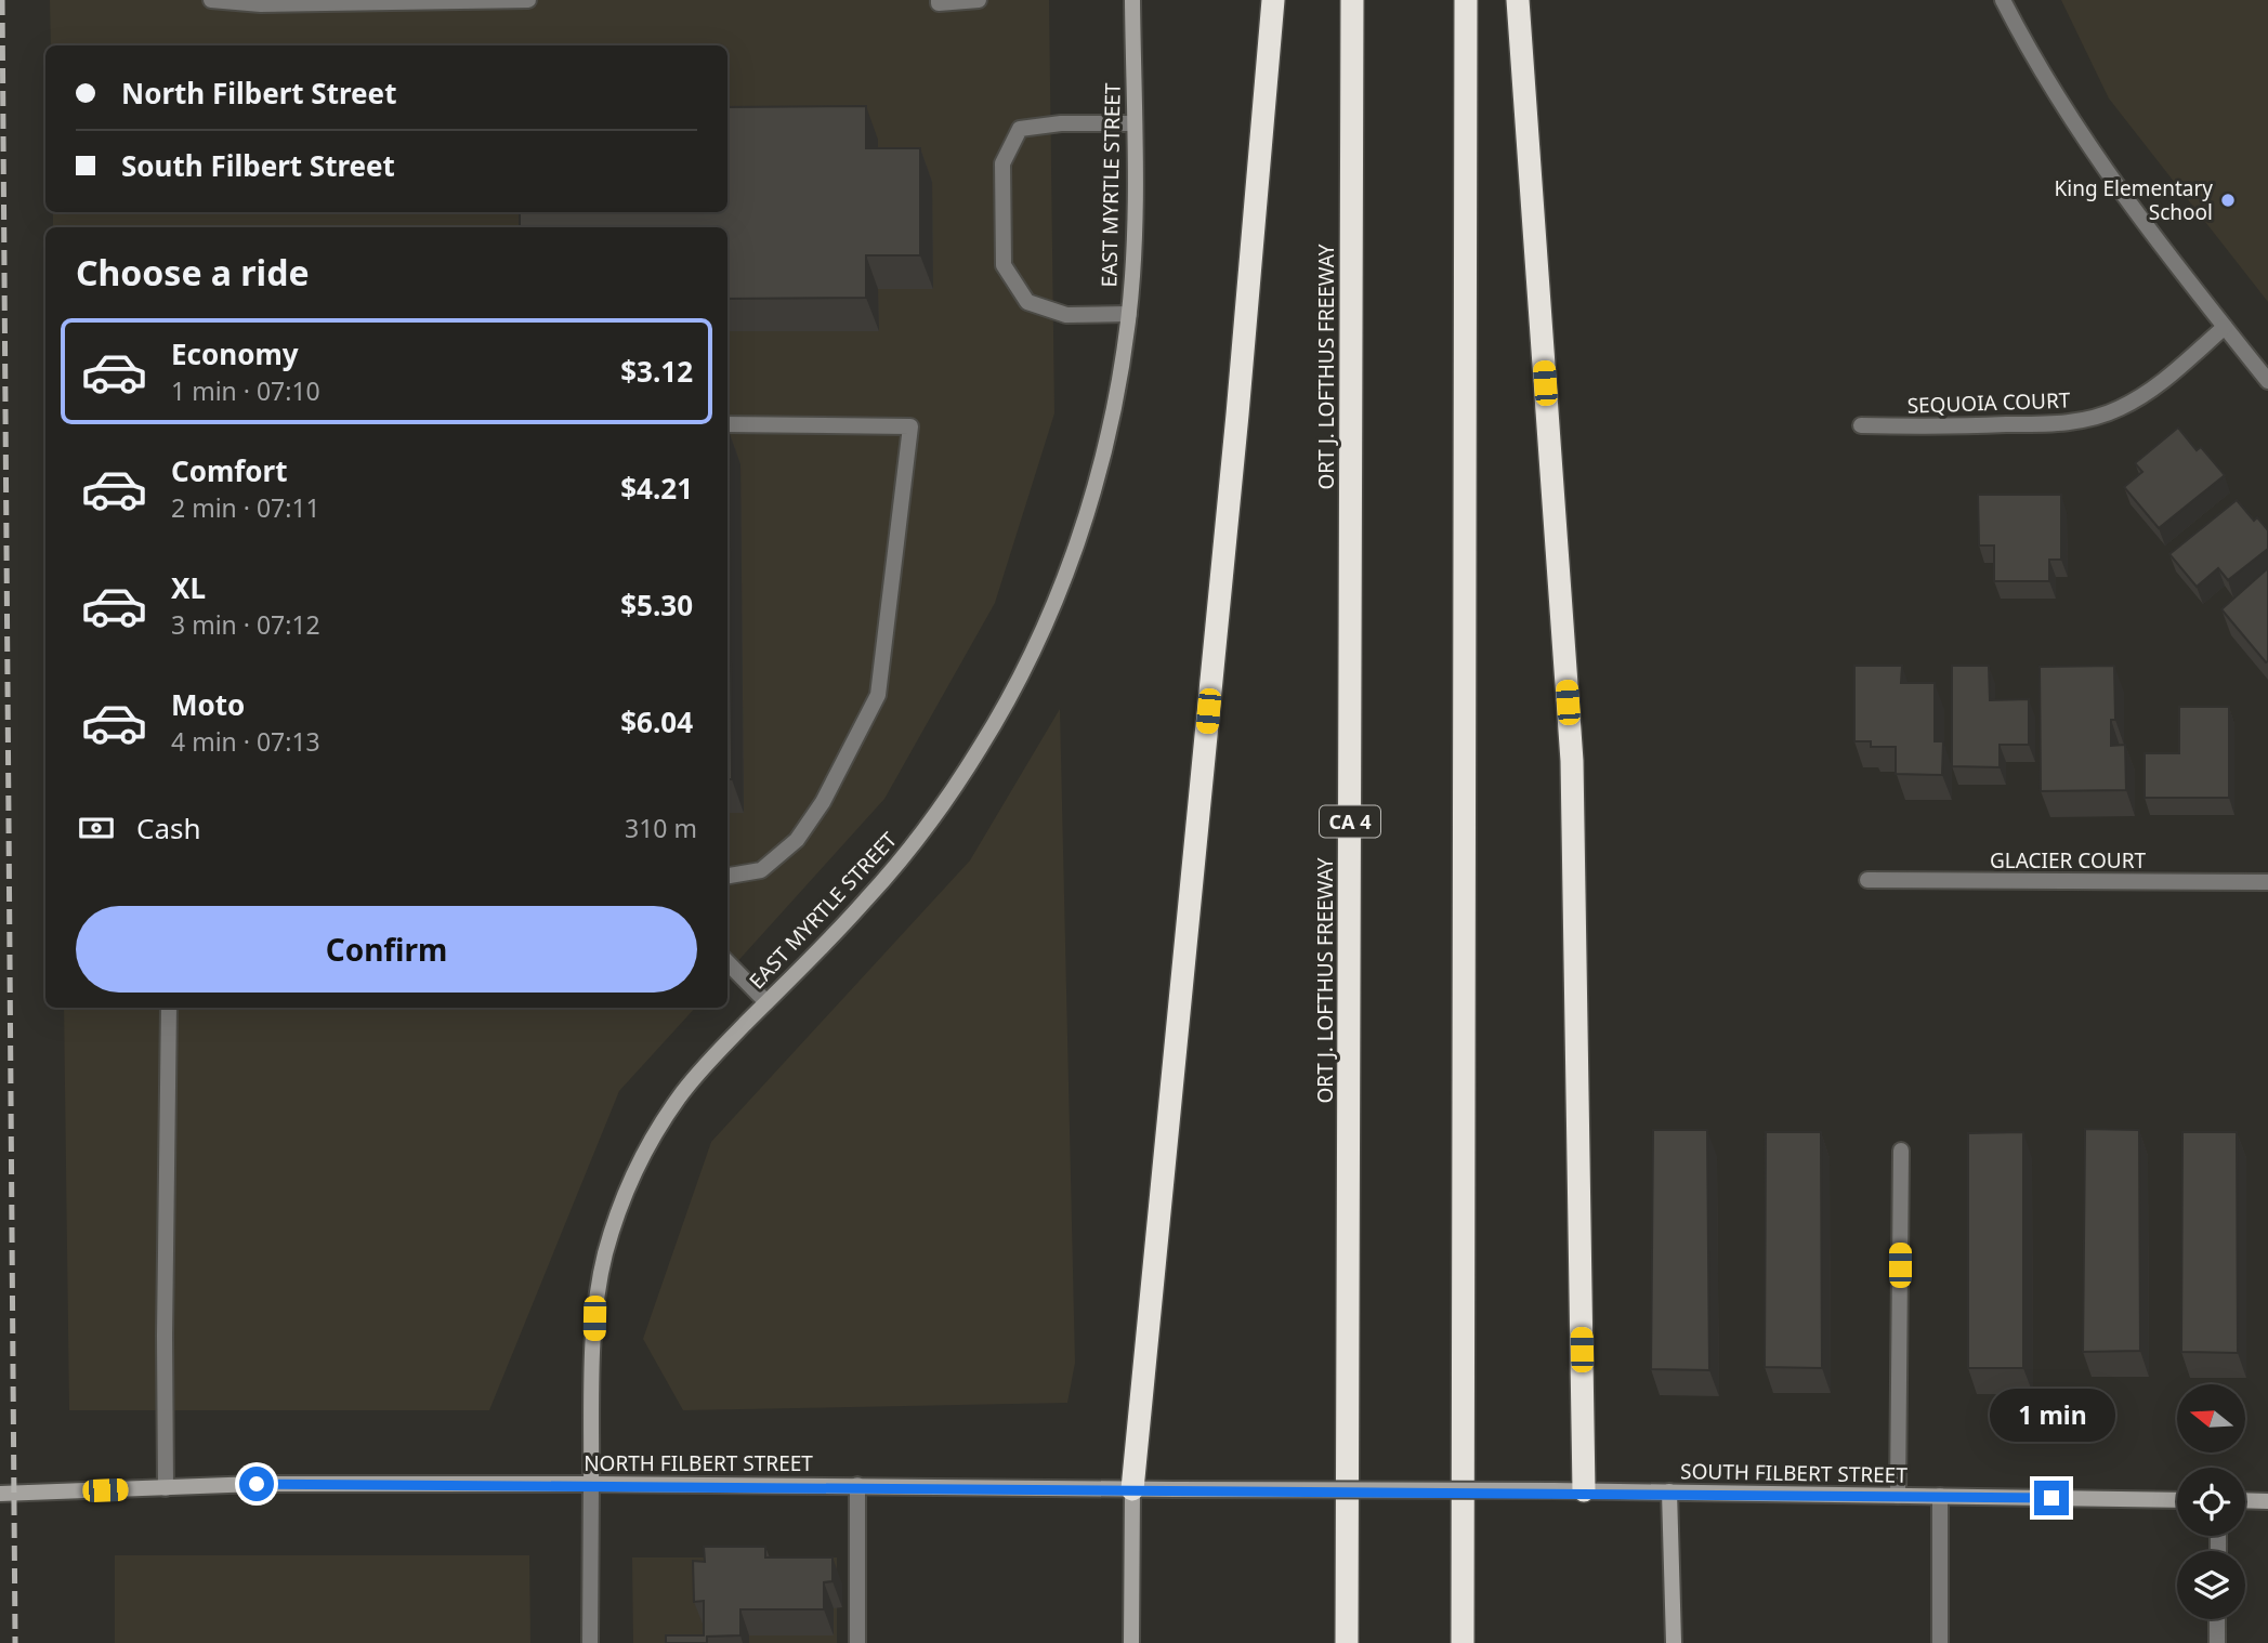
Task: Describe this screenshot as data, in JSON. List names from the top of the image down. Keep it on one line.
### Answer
{"streets":{"highway":["ORT J. LOFTHUS FREEWAY","CA 4"],"street":["EAST MYRTLE STREET","SEQUOIA COURT","GLACIER COURT","NORTH FILBERT STREET","SOUTH FILBERT STREET"]},"crossings":[["EAST MYRTLE STREET","NORTH FILBERT STREET"],["NORTH FILBERT STREET","SOUTH FILBERT STREET"]],"places":["King Elementary School"],"north":"left","page":{"banner":["North Filbert Street","South Filbert Street"],"heading":"Choose a ride","list":[{"name":"Economy","note":"1 min · 07:10","value":"$3.12"},{"name":"Comfort","note":"2 min · 07:11","value":"$4.21"},{"name":"XL","note":"3 min · 07:12","value":"$5.30"},{"name":"Moto","note":"4 min · 07:13","value":"$6.04"}],"pay":["Cash","310 m"],"buttons":"Confirm","bubble":"1 min"}}
